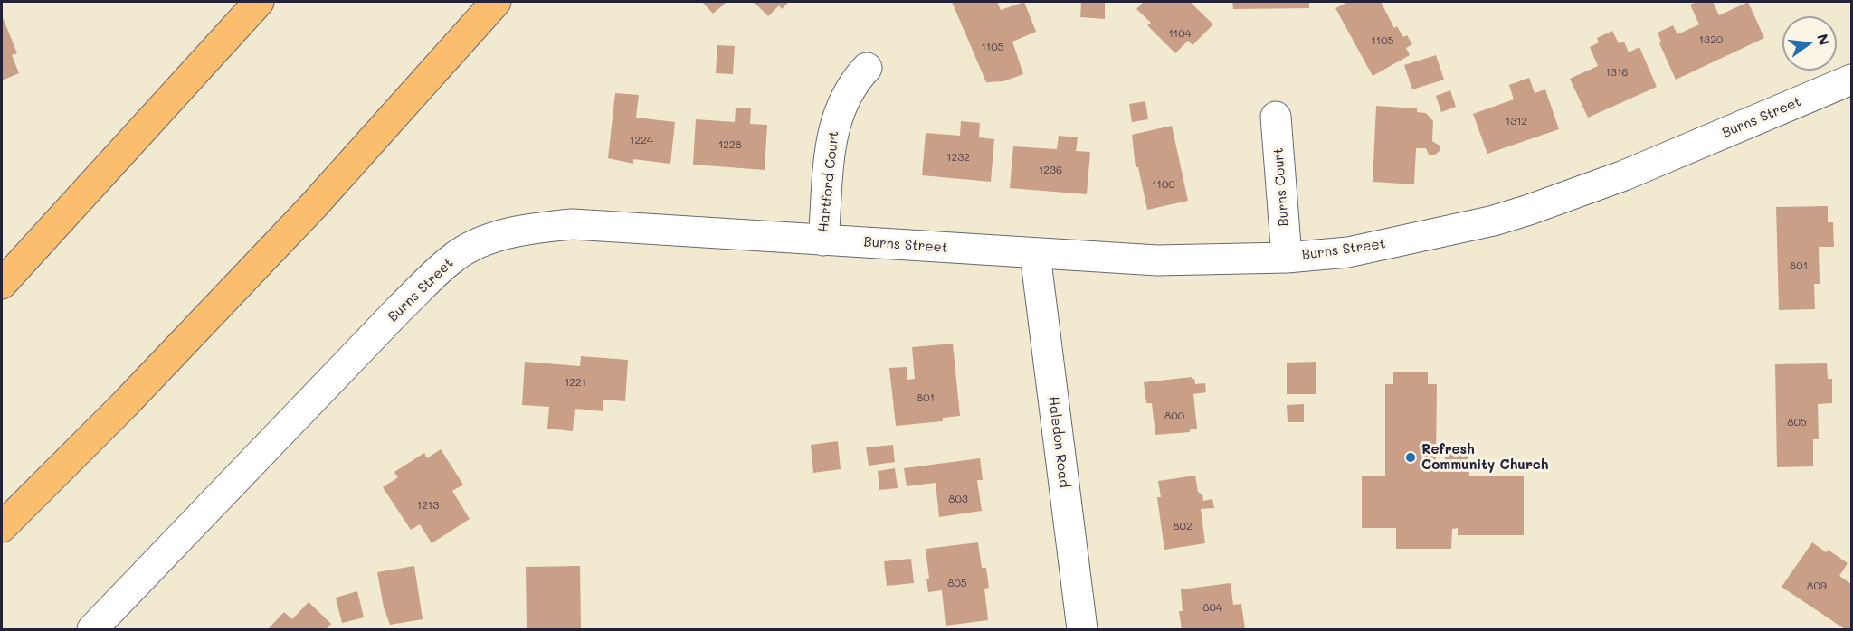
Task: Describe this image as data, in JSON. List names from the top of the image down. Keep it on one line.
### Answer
{"streets":{"street":["Burns Street","Hartford Court","Burns Court","Haledon Road"]},"crossings":[["Burns Street","Hartford Court"],["Burns Street","Burns Court"],["Burns Street","Haledon Road"]],"places":["Refresh Community Church"],"house_numbers":["1104","1320","1105","1105","1316","1312","1224","1228","1232","1236","1100","801","1221","801","800","805","803","1213","802","805","809","804"],"north":"right"}
